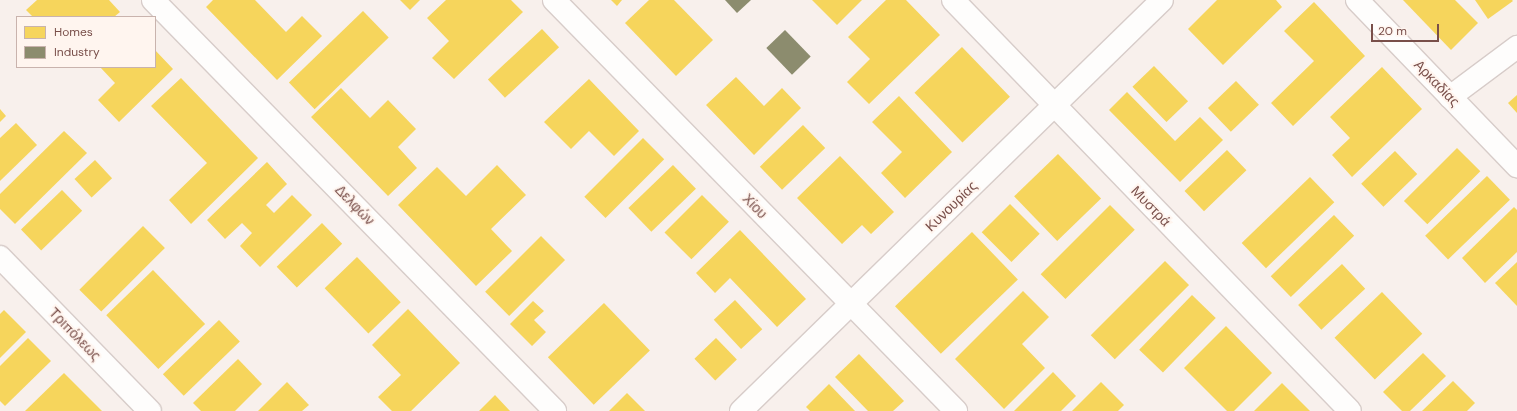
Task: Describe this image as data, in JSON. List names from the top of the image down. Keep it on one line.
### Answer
{"streets":{"street":["Αρκαδίας","Δελφών","Χίου","Κυνουρίας","Μυστρά","Τριπόλεως"]},"crossings":[["Χίου","Κυνουρίας"],["Κυνουρίας","Μυστρά"]],"legend":["Homes","Industry"],"scale_bar":"20 m"}
